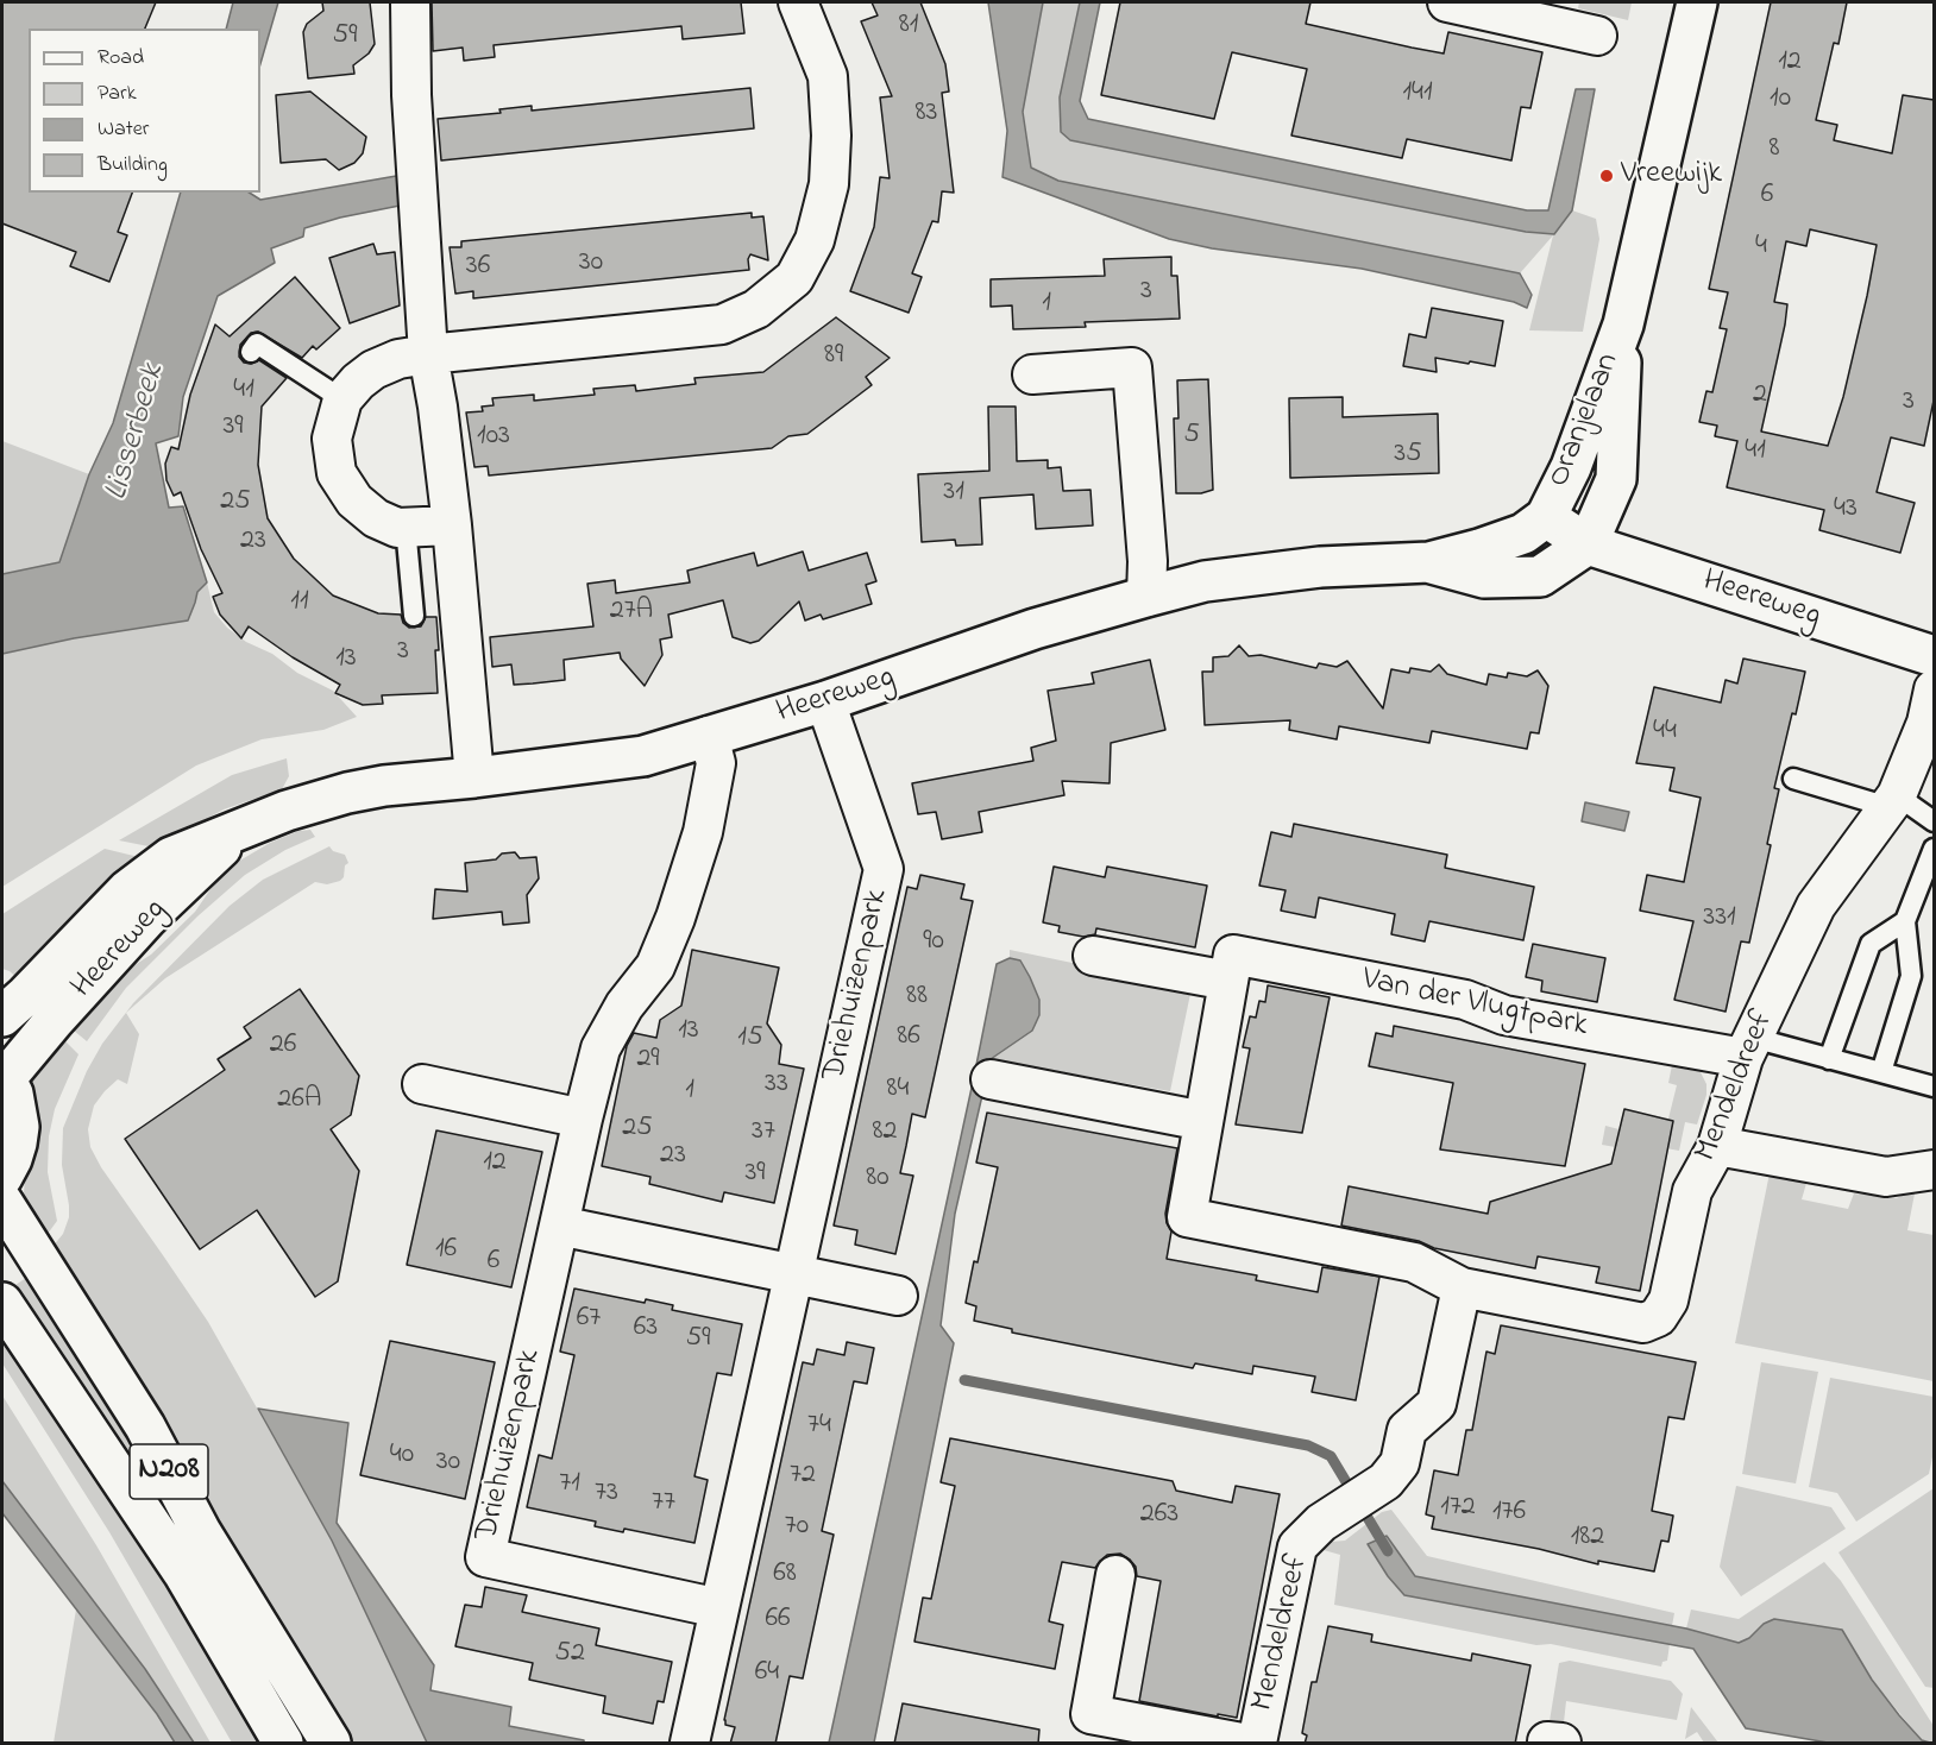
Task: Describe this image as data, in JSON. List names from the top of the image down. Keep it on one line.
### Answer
{"streets":{"main road":["Oranjelaan","Heereweg","N208"],"street":["Driehuizenpark","Van der Vlugtpark","Mendeldreef"]},"crossings":[["Oranjelaan","Heereweg"],["Heereweg","Driehuizenpark"],["Van der Vlugtpark","Mendeldreef"]],"water":["Lisserbeek"],"places":["Vreewijk"],"house_numbers":["81","59","12","141","10","83","8","6","4","30","36","3","1","89","41","2","3","39","5","103","41","35","31","25","43","23","11","27A","3","13","44","331","90","88","13","86","15","26","29","33","84","1","26A","25","37","82","23","12","39","80","16","6","67","63","59","74","40","30","72","71","73","77","172","176","263","70","182","68","66","52","64"],"legend":["Road","Park","Water","Building"]}
